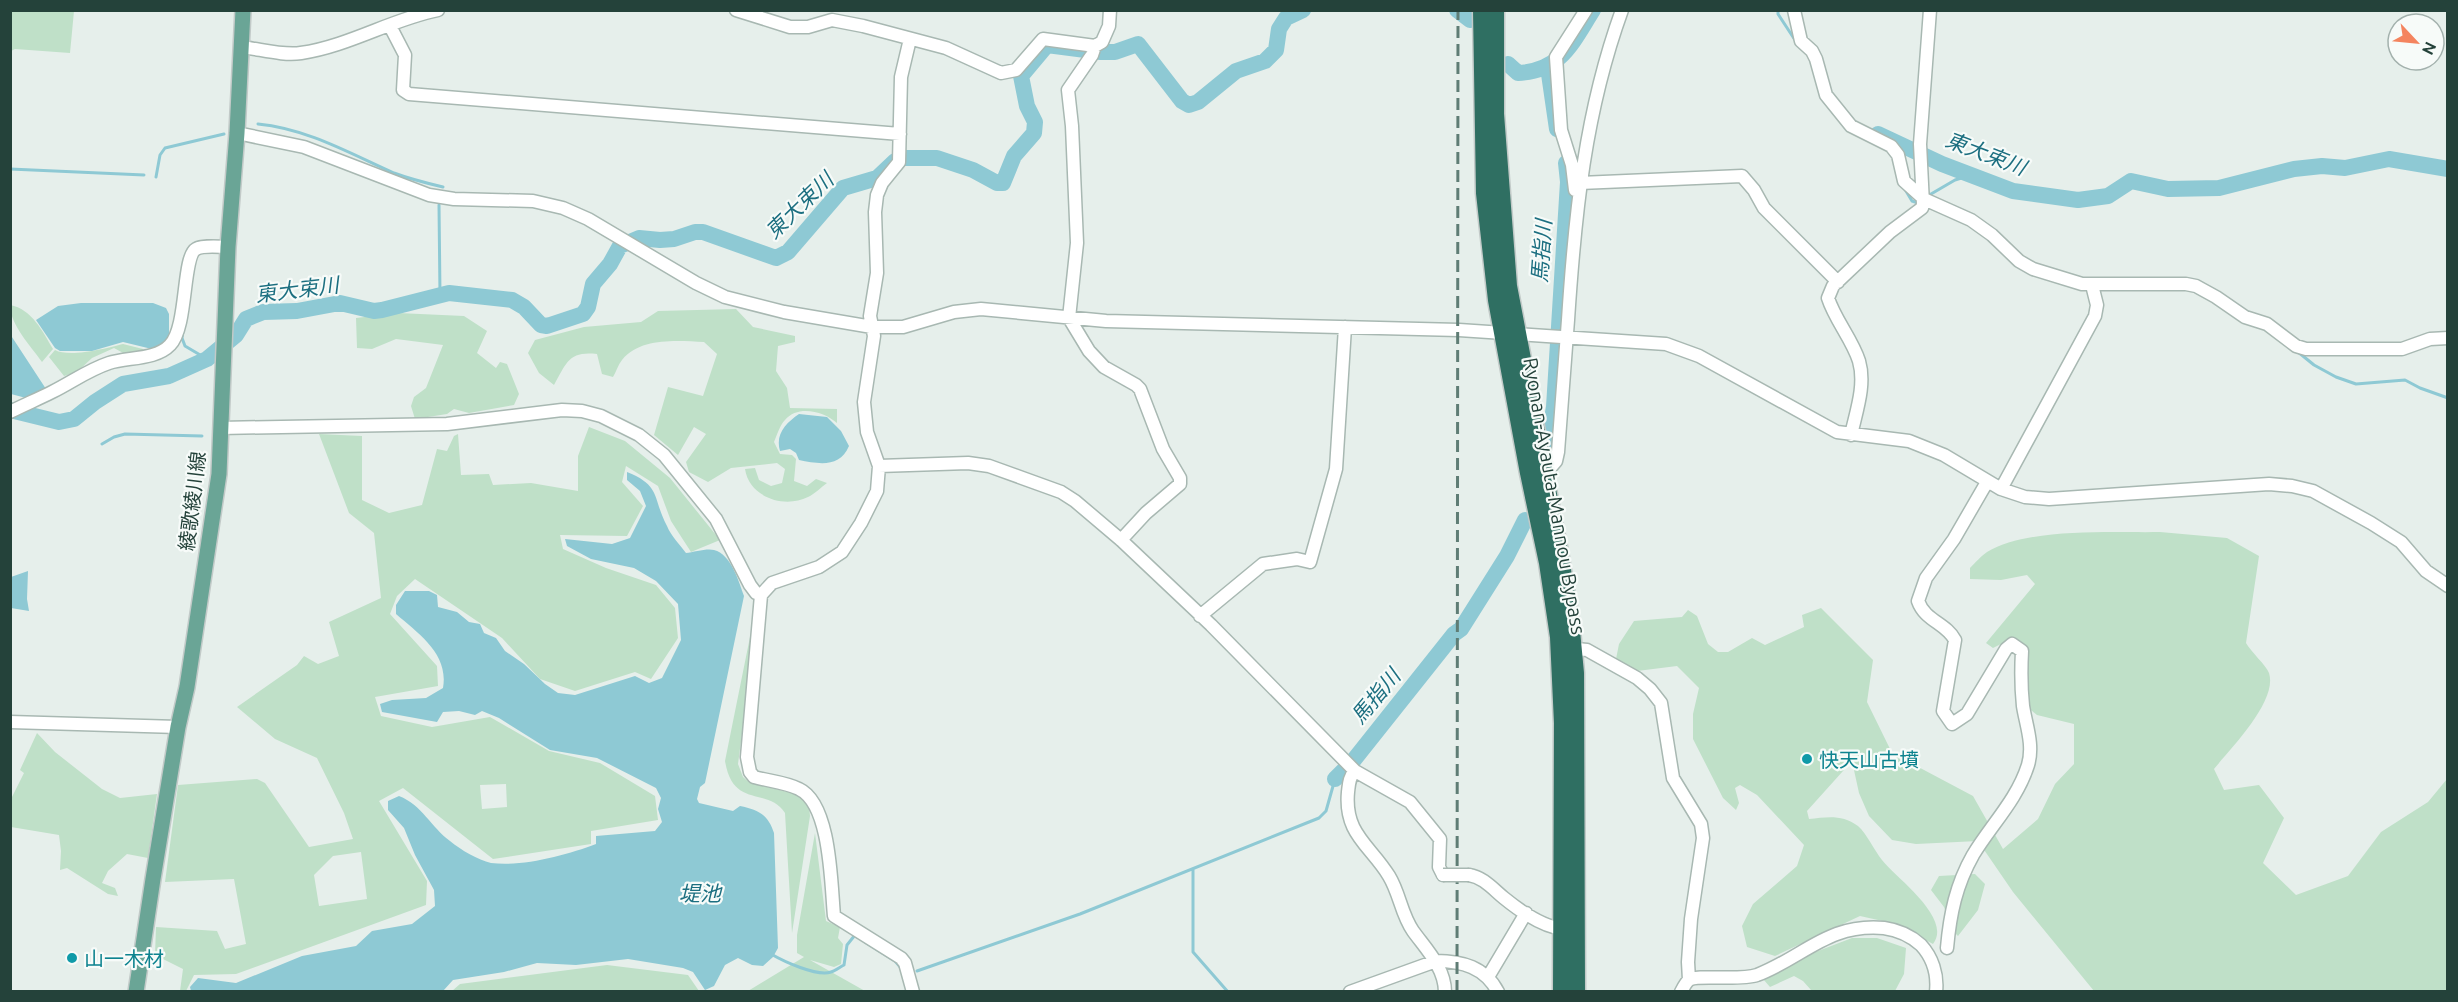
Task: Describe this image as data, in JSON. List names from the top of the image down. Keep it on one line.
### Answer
{"streets":{"highway":["Ryonan-Ayauta-Mannou Bypass"],"main road":["綾歌綾川線"]},"water":["東大束川","馬指川","堤池"],"places":["快天山古墳","山一木材"],"north":"bottom right"}
